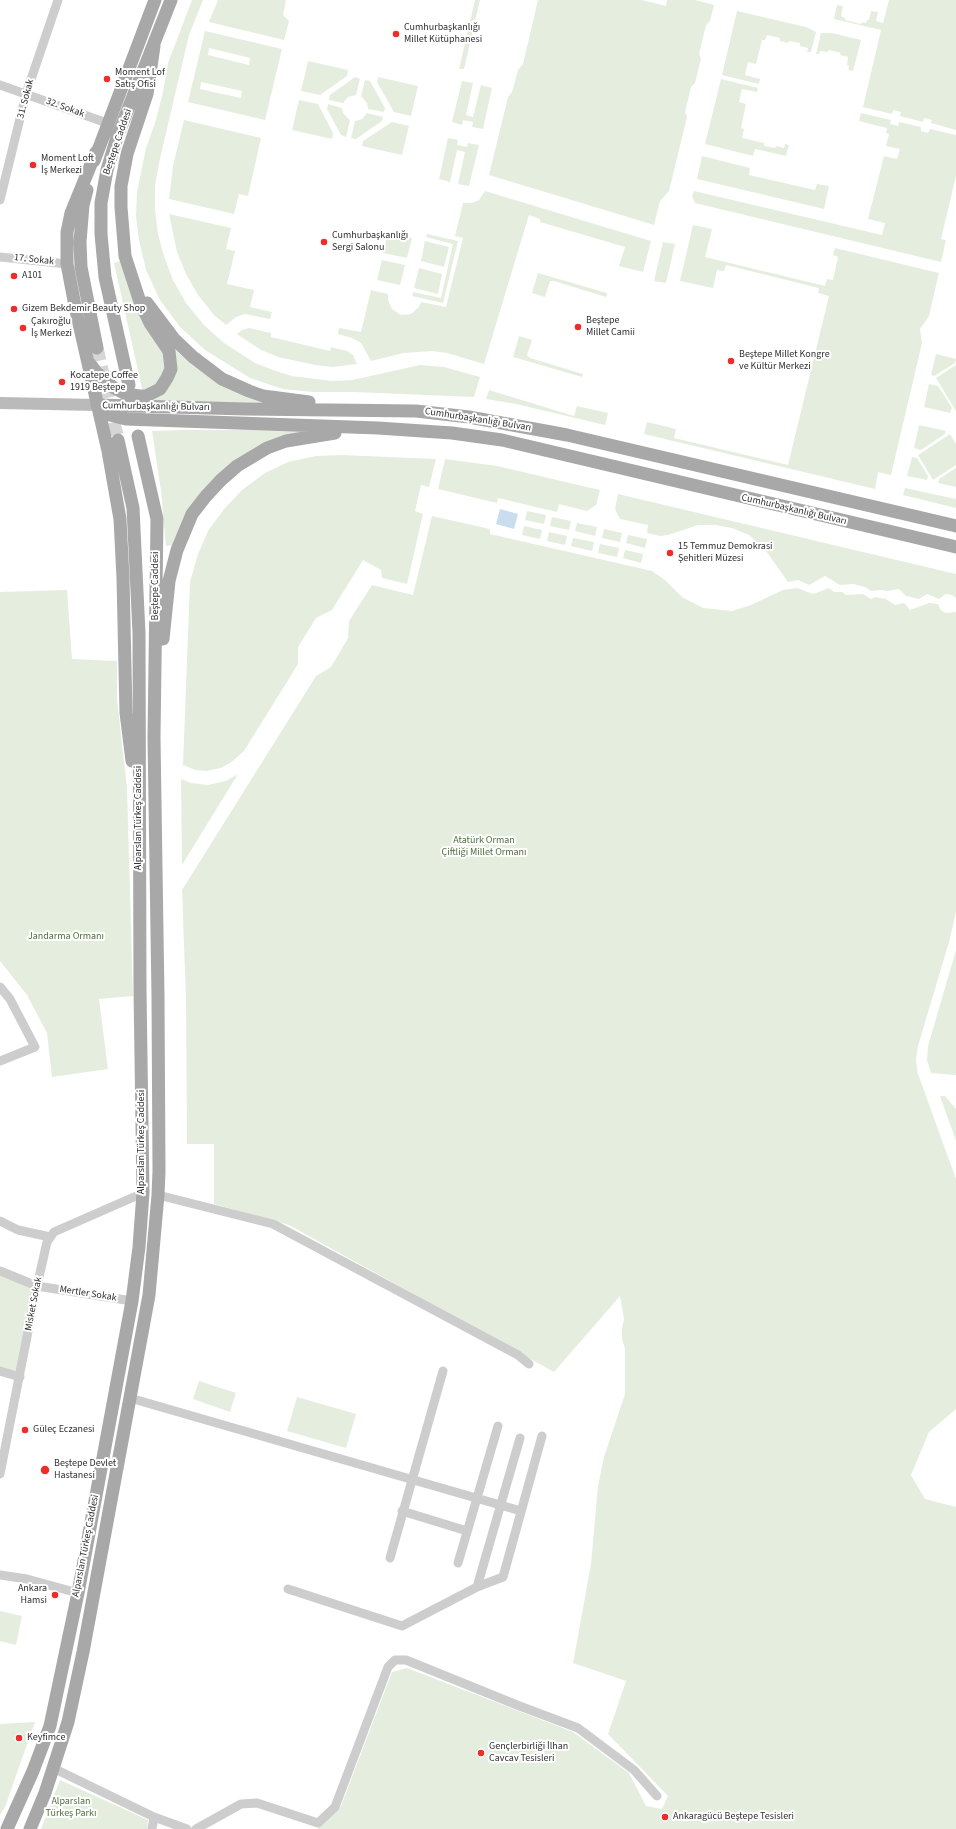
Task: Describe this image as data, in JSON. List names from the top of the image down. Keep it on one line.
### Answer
{"streets":{"main road":["Beştepe Caddesi","Cumhurbaşkanlığı Bulvarı","Alparslan Türkeş Caddesi"],"street":["31. Sokak","32. Sokak","17. Sokak","Mertler Sokak","Misket Sokak"]},"crossings":[["31. Sokak","32. Sokak"],["32. Sokak","Beştepe Caddesi"],["Beştepe Caddesi","17. Sokak"],["Beştepe Caddesi","Cumhurbaşkanlığı Bulvarı"],["Beştepe Caddesi","Alparslan Türkeş Caddesi"],["Alparslan Türkeş Caddesi","Mertler Sokak"],["Mertler Sokak","Misket Sokak"]],"parks":["Atatürk Orman Çiftliği Millet Ormanı","Jandarma Ormanı","Alparslan Türkeş Parkı"],"places":["Cumhurbaşkanlığı Millet Kütüphanesi","Moment Lof Satış Ofisi","Moment Loft İş Merkezi","Cumhurbaşkanlığı Sergi Salonu","A101","Gizem Bekdemir Beauty Shop","Beştepe Millet Camii","Çakıroğlu İş Merkezi","Beştepe Millet Kongre ve Kültür Merkezi","Kocatepe Coffee 1919 Beştepe","15 Temmuz Demokrasi Şehitleri Müzesi","Güleç Eczanesi","Beştepe Devlet Hastanesi","Ankara Hamsi","Keyfimce","Gençlerbirliği İlhan Cavcav Tesisleri","Ankaragücü Beştepe Tesisleri"]}
